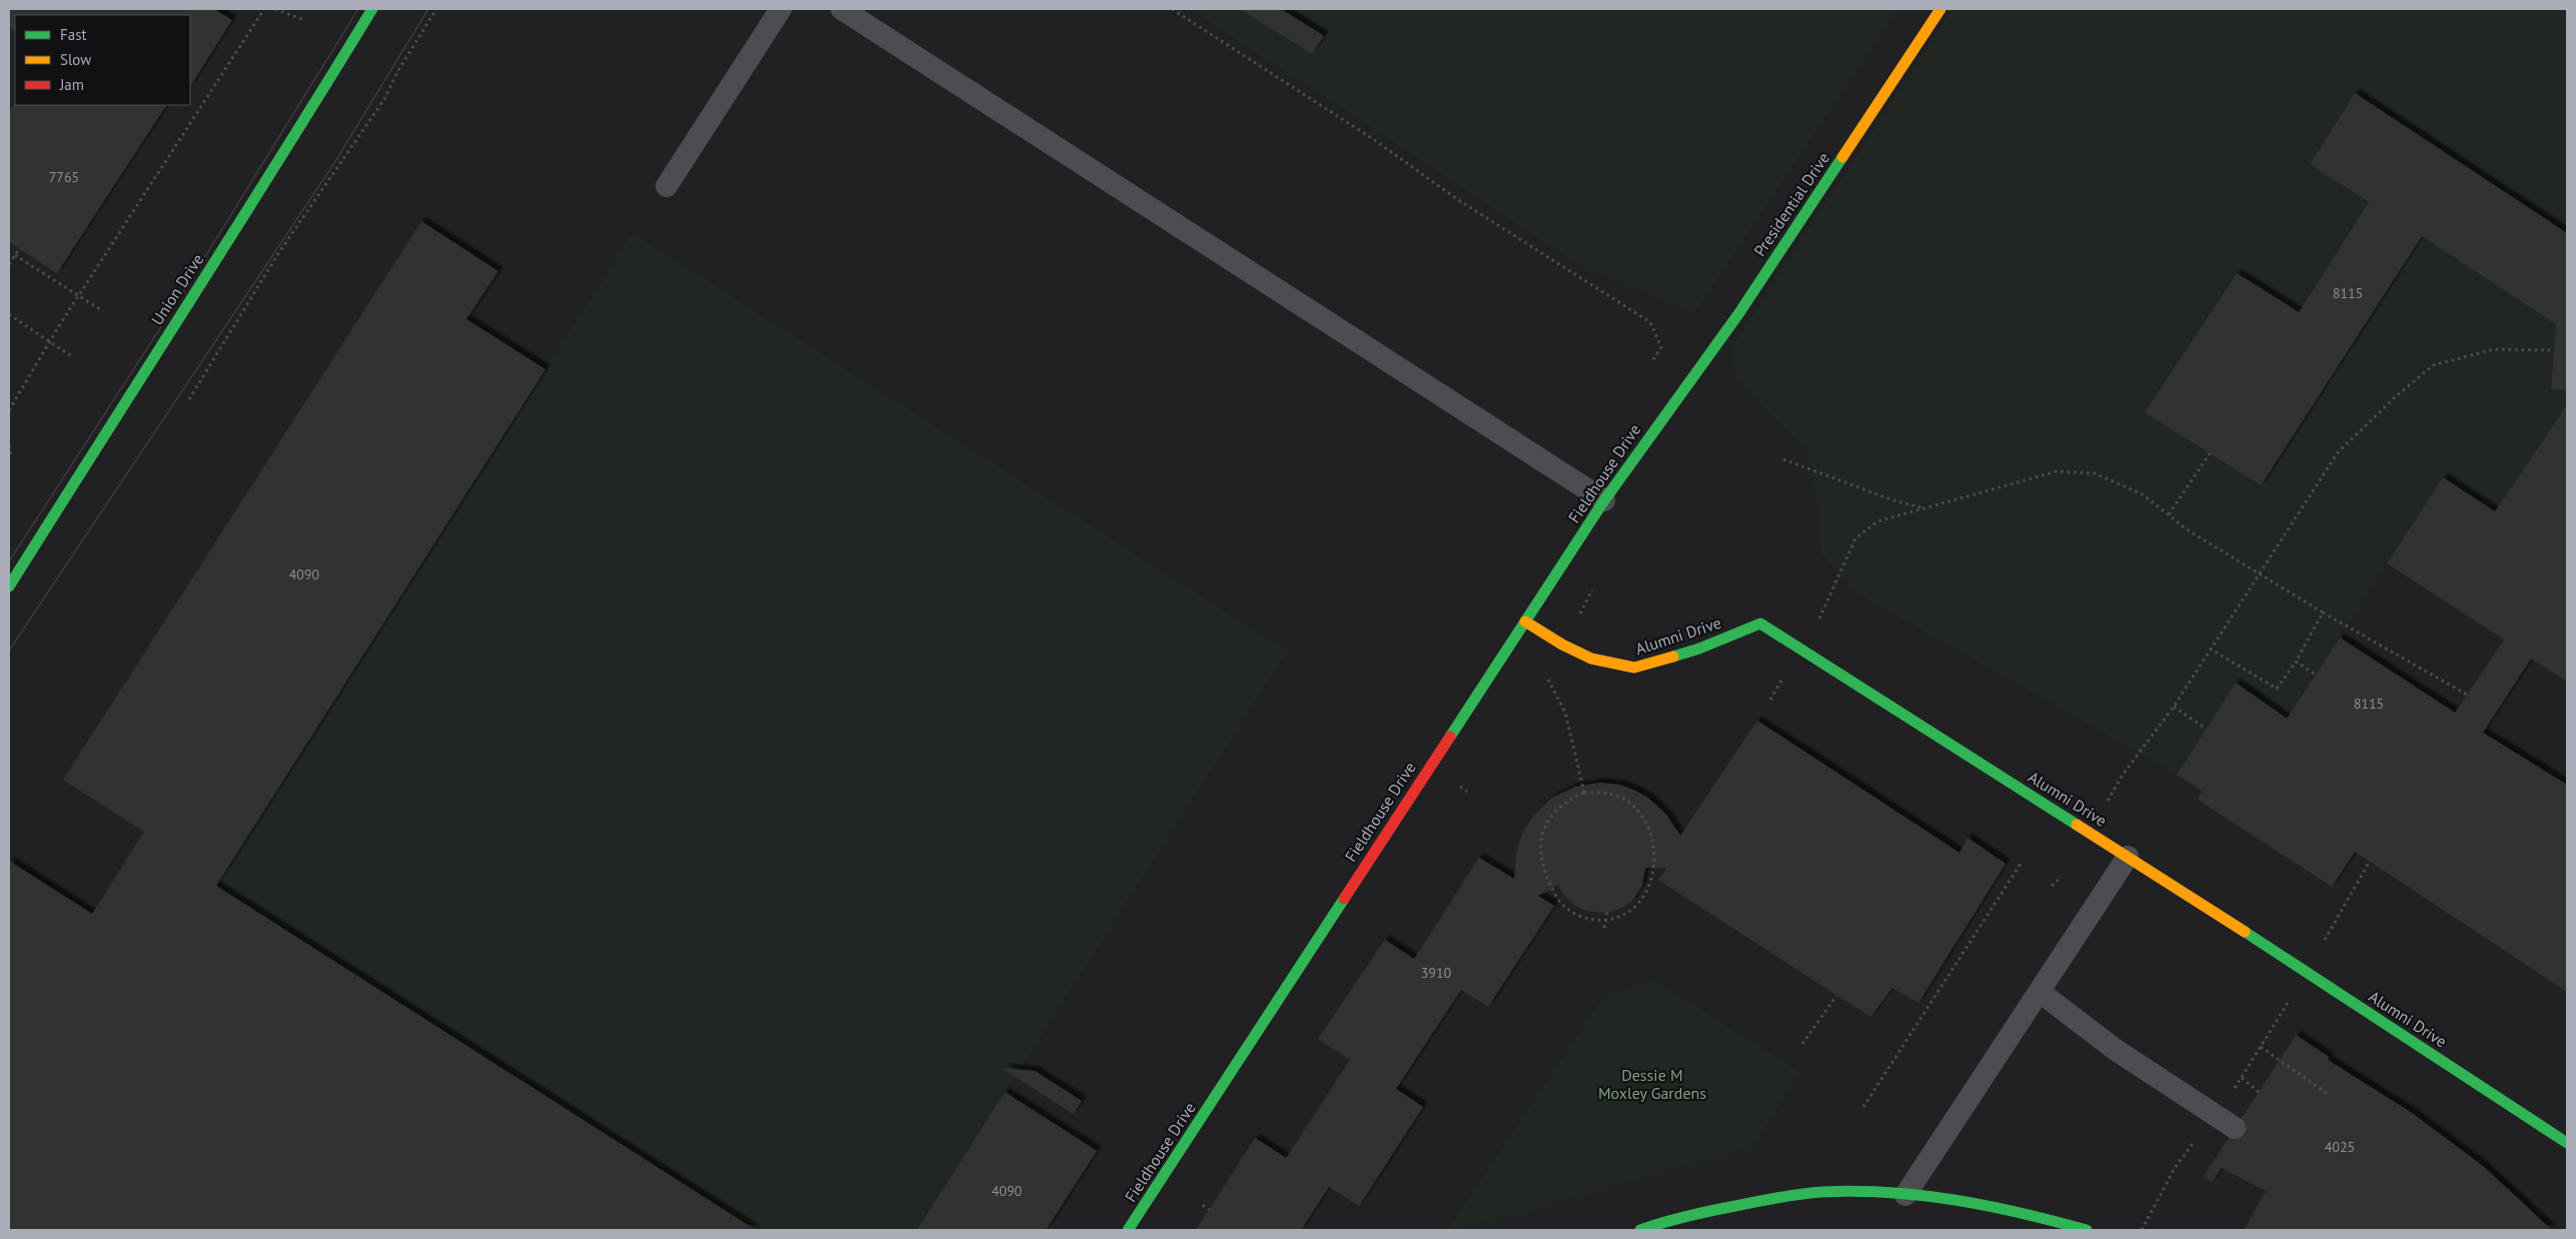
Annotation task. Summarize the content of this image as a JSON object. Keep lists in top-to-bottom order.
{
  "streets": {
    "street": [
      "Presidential Drive",
      "Union Drive",
      "Fieldhouse Drive",
      "Alumni Drive"
    ]
  },
  "crossings": [
    ["Presidential Drive", "Fieldhouse Drive"],
    ["Fieldhouse Drive", "Alumni Drive"]
  ],
  "parks": ["Dessie M Moxley Gardens"],
  "house_numbers": [
    "7765",
    "8115",
    "4090",
    "8115",
    "3910",
    "4025",
    "4090"
  ],
  "legend": ["Fast", "Slow", "Jam"]
}
